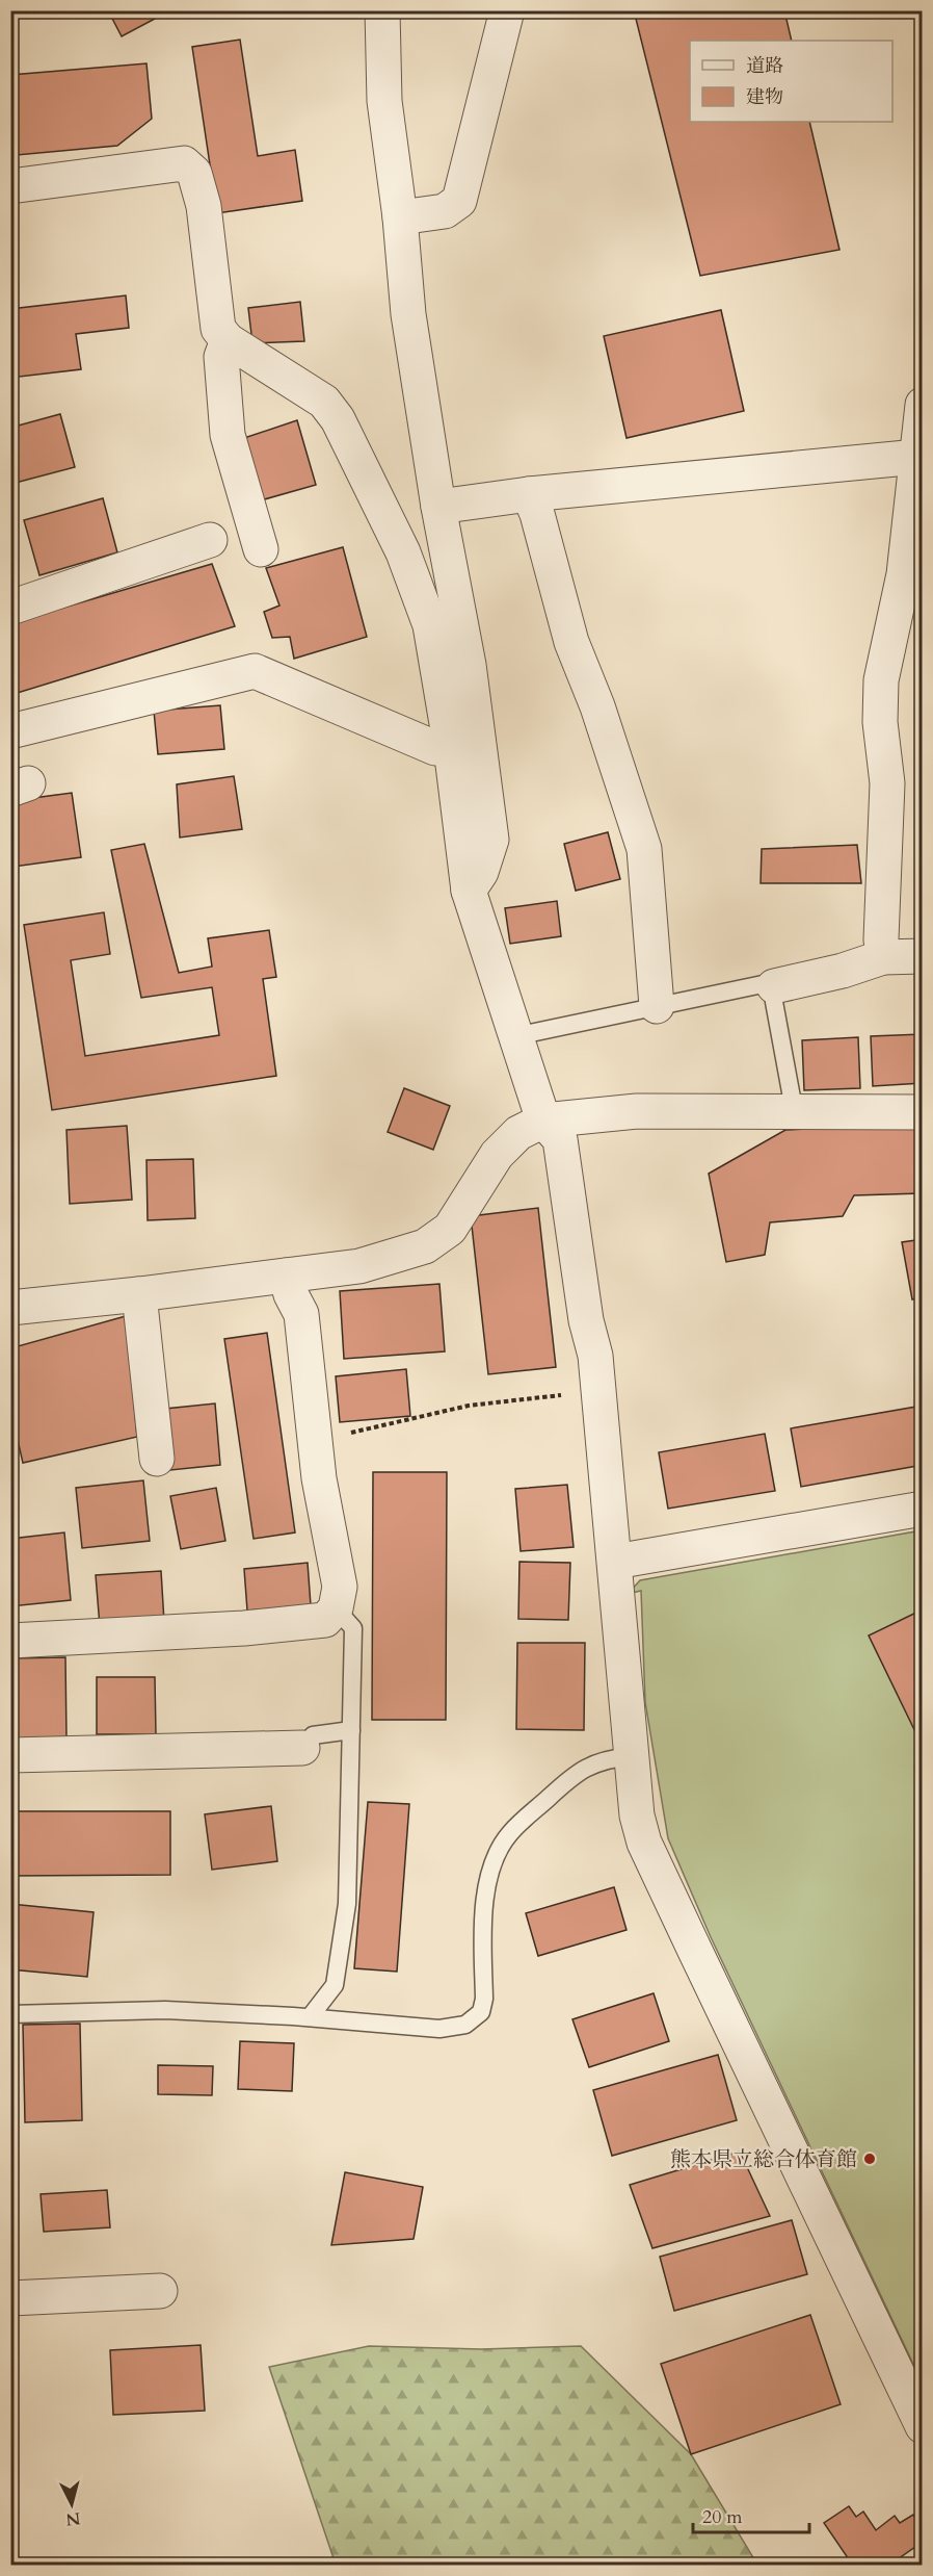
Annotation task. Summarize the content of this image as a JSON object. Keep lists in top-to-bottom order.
{
  "places": ["熊本県立総合体育館"],
  "legend": ["道路", "建物"],
  "scale_bar": "20 m",
  "north": "bottom"
}
